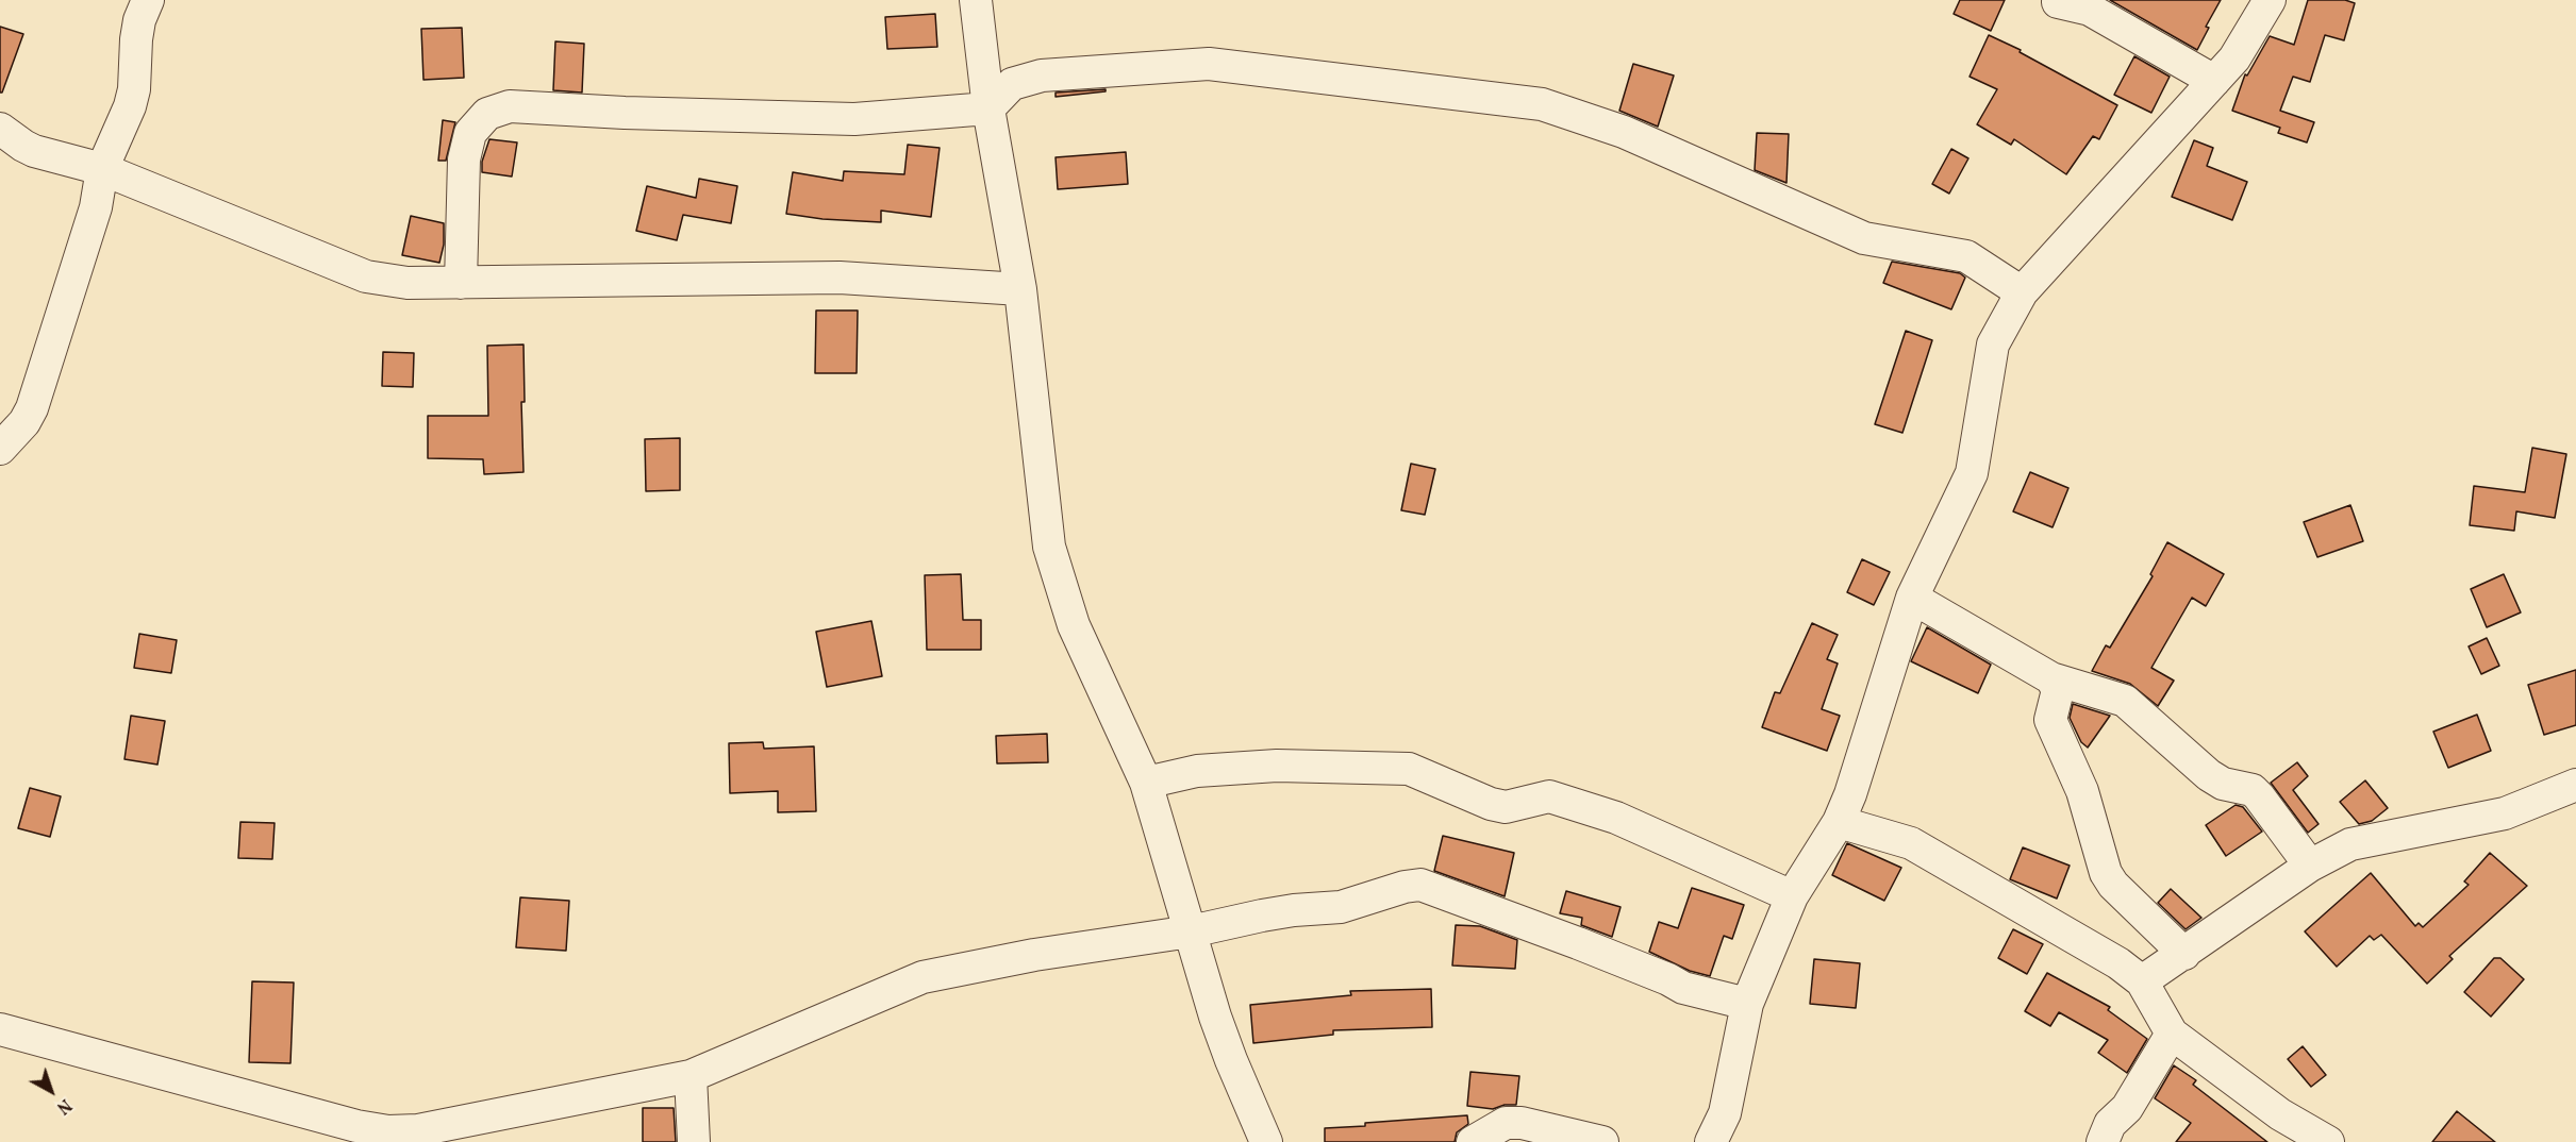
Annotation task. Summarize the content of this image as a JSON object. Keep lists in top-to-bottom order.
{
  "north": "bottom right"
}
